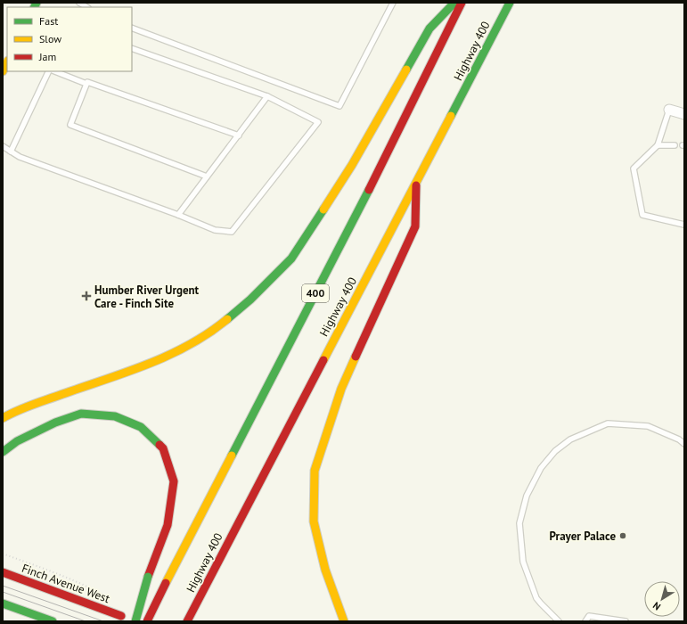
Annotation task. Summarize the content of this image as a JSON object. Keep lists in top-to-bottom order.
{
  "streets": {
    "main road": ["Highway 400", "400", "Finch Avenue West"]
  },
  "places": {
    "health": ["Humber River Urgent Care - Finch Site"],
    "other": ["Prayer Palace"]
  },
  "legend": ["Fast", "Slow", "Jam"],
  "north": "bottom left"
}
